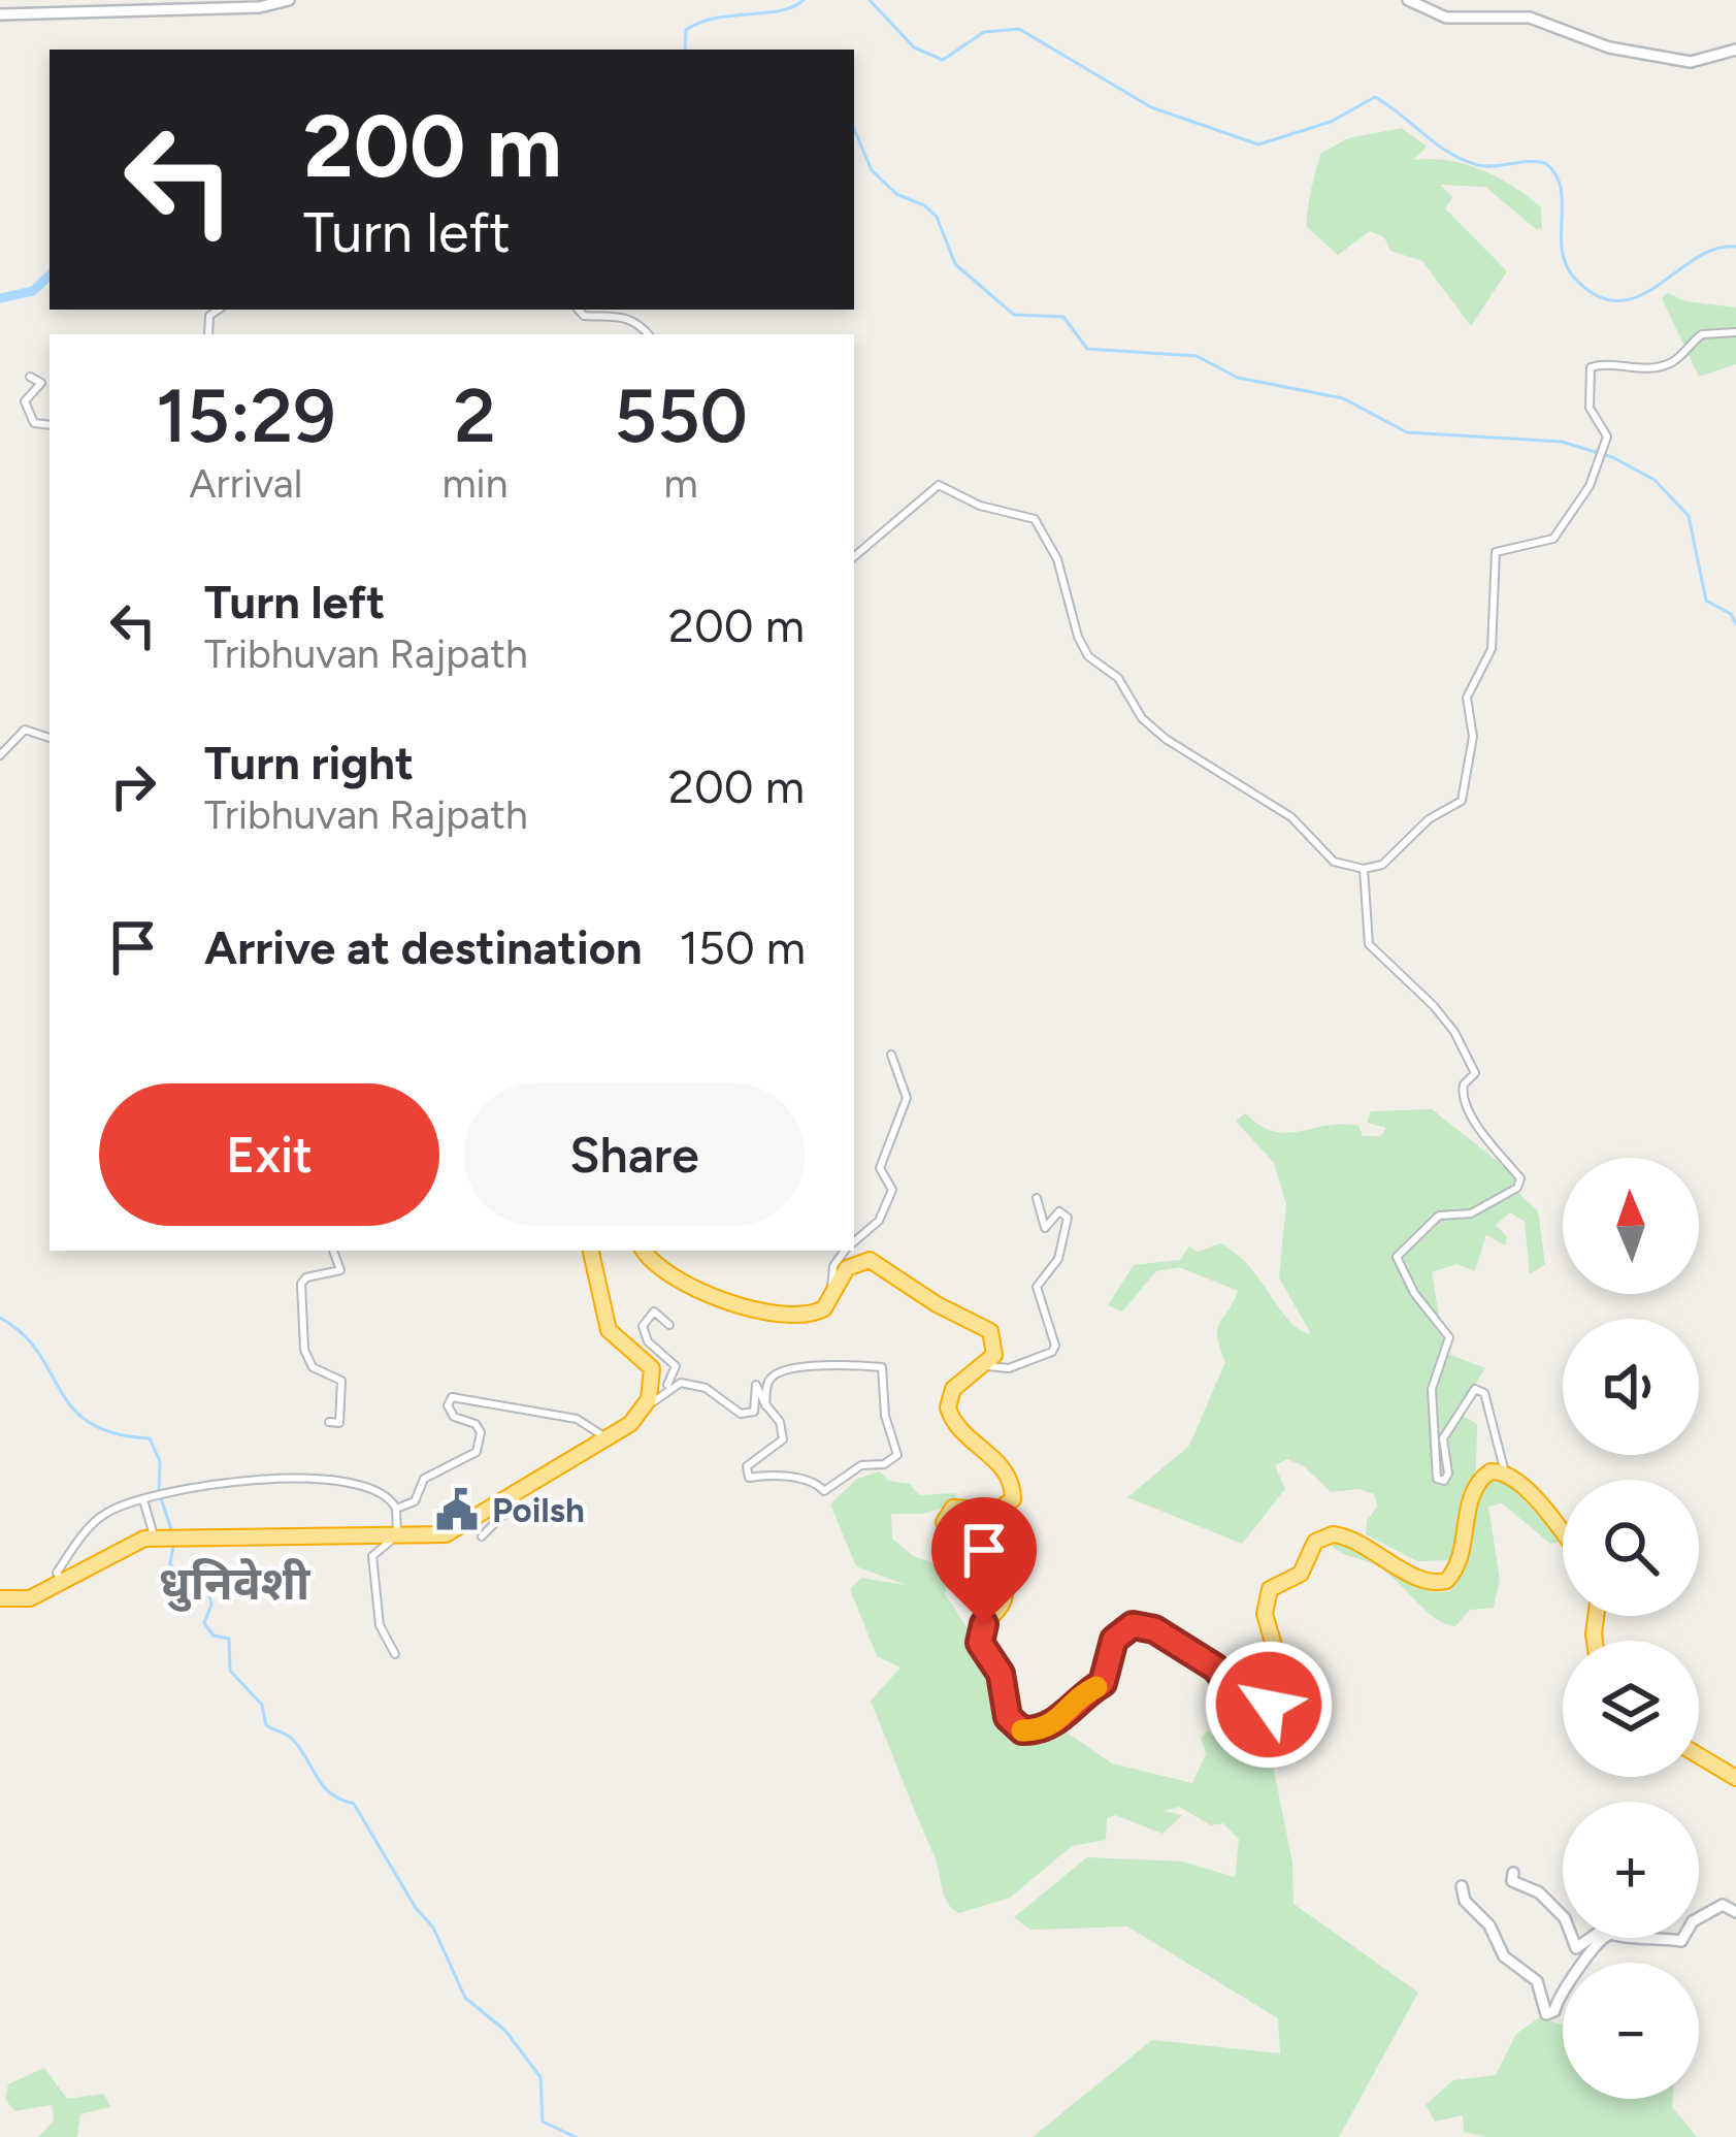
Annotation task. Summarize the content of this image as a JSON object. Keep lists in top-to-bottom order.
{
  "districts": ["धुनिवेशी"],
  "places": {
    "public building": ["Poilsh"]
  },
  "north": "top",
  "page": {
    "turn": ["200 m", "Turn left"],
    "eta": [
      "15:29",
      "Arrival",
      "2",
      "min",
      "550",
      "m"
    ],
    "list": [
      {
        "name": "Turn left",
        "note": "Tribhuvan Rajpath",
        "value": "200 m"
      },
      {
        "name": "Turn right",
        "note": "Tribhuvan Rajpath",
        "value": "200 m"
      },
      {
        "name": "Arrive at destination",
        "value": "150 m"
      }
    ],
    "buttons": ["Exit", "Share"],
    "map_buttons": ["+", "−"]
  }
}
